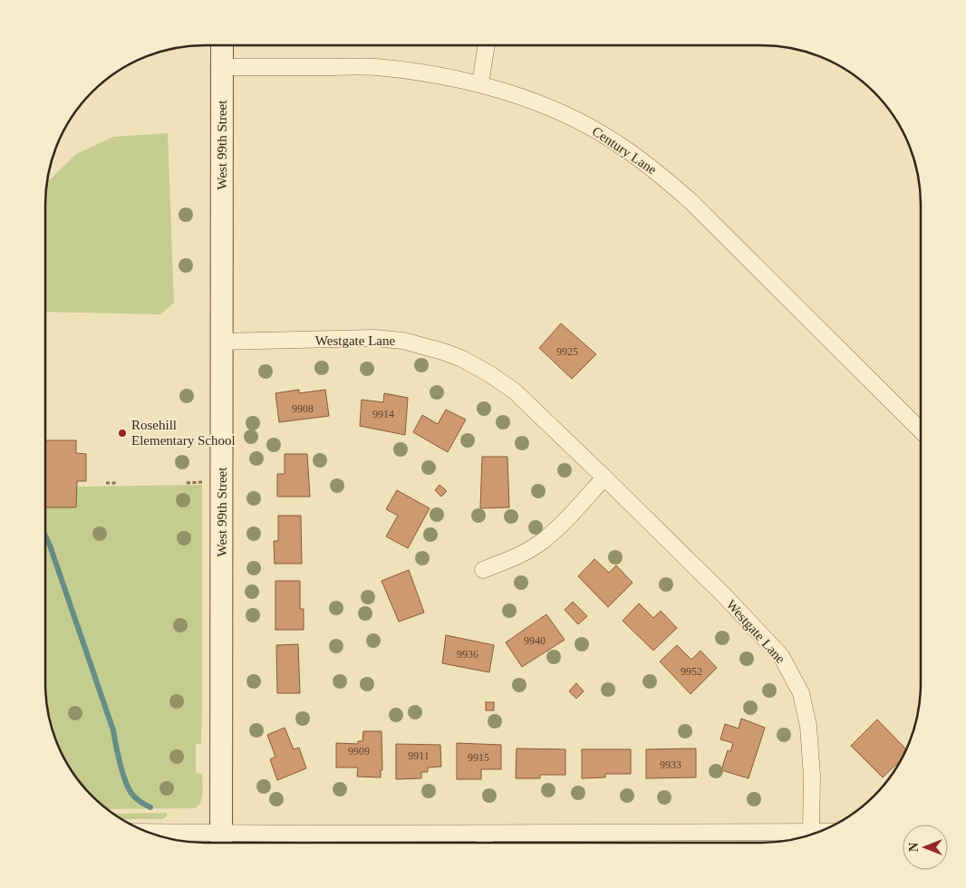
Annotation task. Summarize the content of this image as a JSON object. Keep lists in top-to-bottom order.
{
  "streets": {
    "street": ["West 99th Street", "Century Lane", "Westgate Lane"]
  },
  "crossings": [
    ["West 99th Street", "Century Lane"],
    ["West 99th Street", "Westgate Lane"]
  ],
  "places": ["Rosehill Elementary School"],
  "house_numbers": [
    "9925",
    "9908",
    "9914",
    "9940",
    "9936",
    "9952",
    "9909",
    "9911",
    "9915",
    "9933"
  ],
  "north": "left"
}
